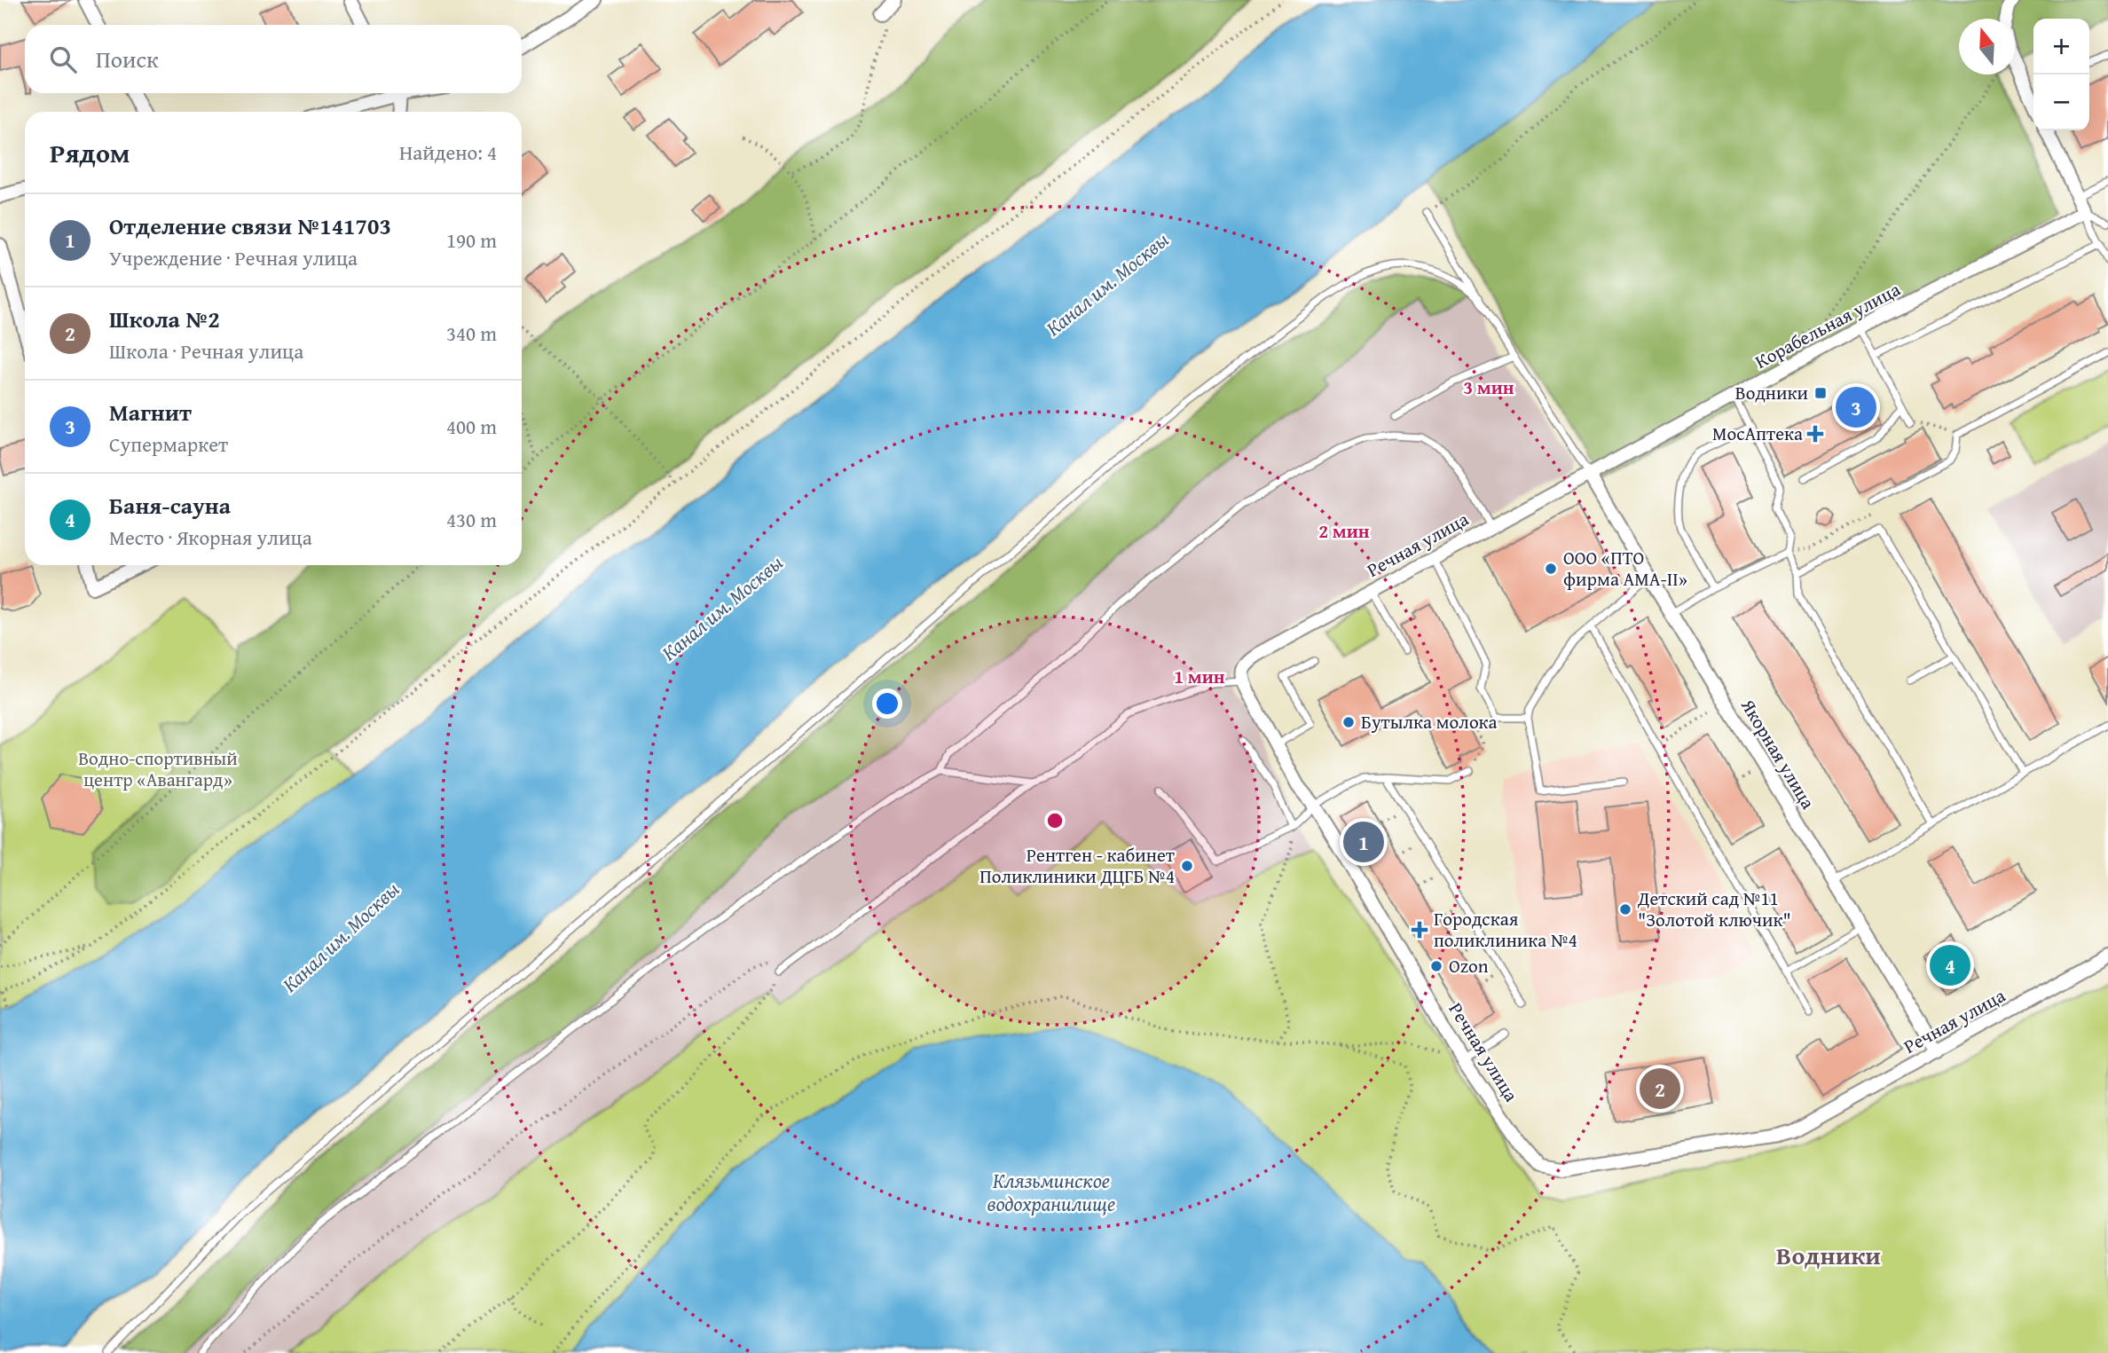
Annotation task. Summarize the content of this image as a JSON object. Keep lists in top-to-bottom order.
{
  "streets": {
    "street": ["Корабельная улица", "Речная улица", "Якорная улица"]
  },
  "crossings": [
    ["Корабельная улица", "Речная улица"],
    ["Корабельная улица", "Якорная улица"],
    ["Речная улица", "Якорная улица"]
  ],
  "districts": ["Водники"],
  "water": ["Канал им. Москвы", "Клязьминское водохранилище"],
  "parks": ["Водно-спортивный центр «Авангард»"],
  "places": {
    "transit": ["Водники"],
    "health": ["МосАптека", "Городская поликлиника №4"],
    "other": [
      "ООО «ПТО фирма АМА-II»",
      "Бутылка молока",
      "Рентген - кабинет Поликлиники ДЦГБ №4",
      "Детский сад №11 \"Золотой ключик\"",
      "Ozon"
    ]
  },
  "north": "top",
  "page": {
    "map_buttons": ["+", "−"],
    "search": "Поиск",
    "heading": ["Рядом", "Найдено: 4"],
    "list": [
      {
        "mark": "1",
        "name": "Отделение связи №141703",
        "note": "Учреждение · Речная улица",
        "value": "190 m"
      },
      {
        "mark": "2",
        "name": "Школа №2",
        "note": "Школа · Речная улица",
        "value": "340 m"
      },
      {
        "mark": "3",
        "name": "Магнит",
        "note": "Супермаркет",
        "value": "400 m"
      },
      {
        "mark": "4",
        "name": "Баня-сауна",
        "note": "Место · Якорная улица",
        "value": "430 m"
      }
    ],
    "pins": [
      "3",
      "1",
      "4",
      "2"
    ]
  },
  "rings": ["3 мин", "2 мин", "1 мин"]
}
